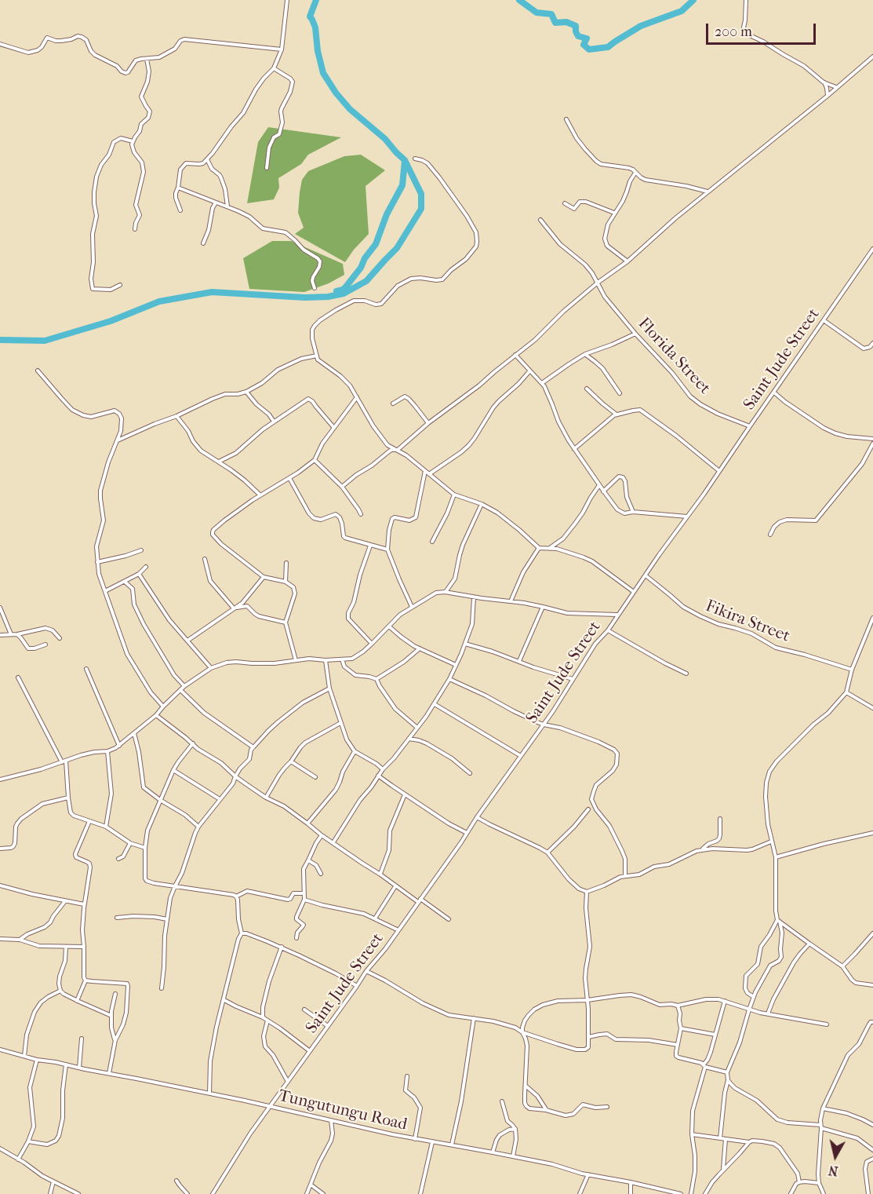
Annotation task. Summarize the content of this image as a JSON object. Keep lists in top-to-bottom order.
{
  "streets": {
    "street": [
      "Florida Street",
      "Saint Jude Street",
      "Fikira Street",
      "Tungutungu Road"
    ]
  },
  "crossings": [
    ["Florida Street", "Saint Jude Street"],
    ["Saint Jude Street", "Fikira Street"],
    ["Saint Jude Street", "Tungutungu Road"]
  ],
  "scale_bar": "200 m",
  "north": "bottom"
}
